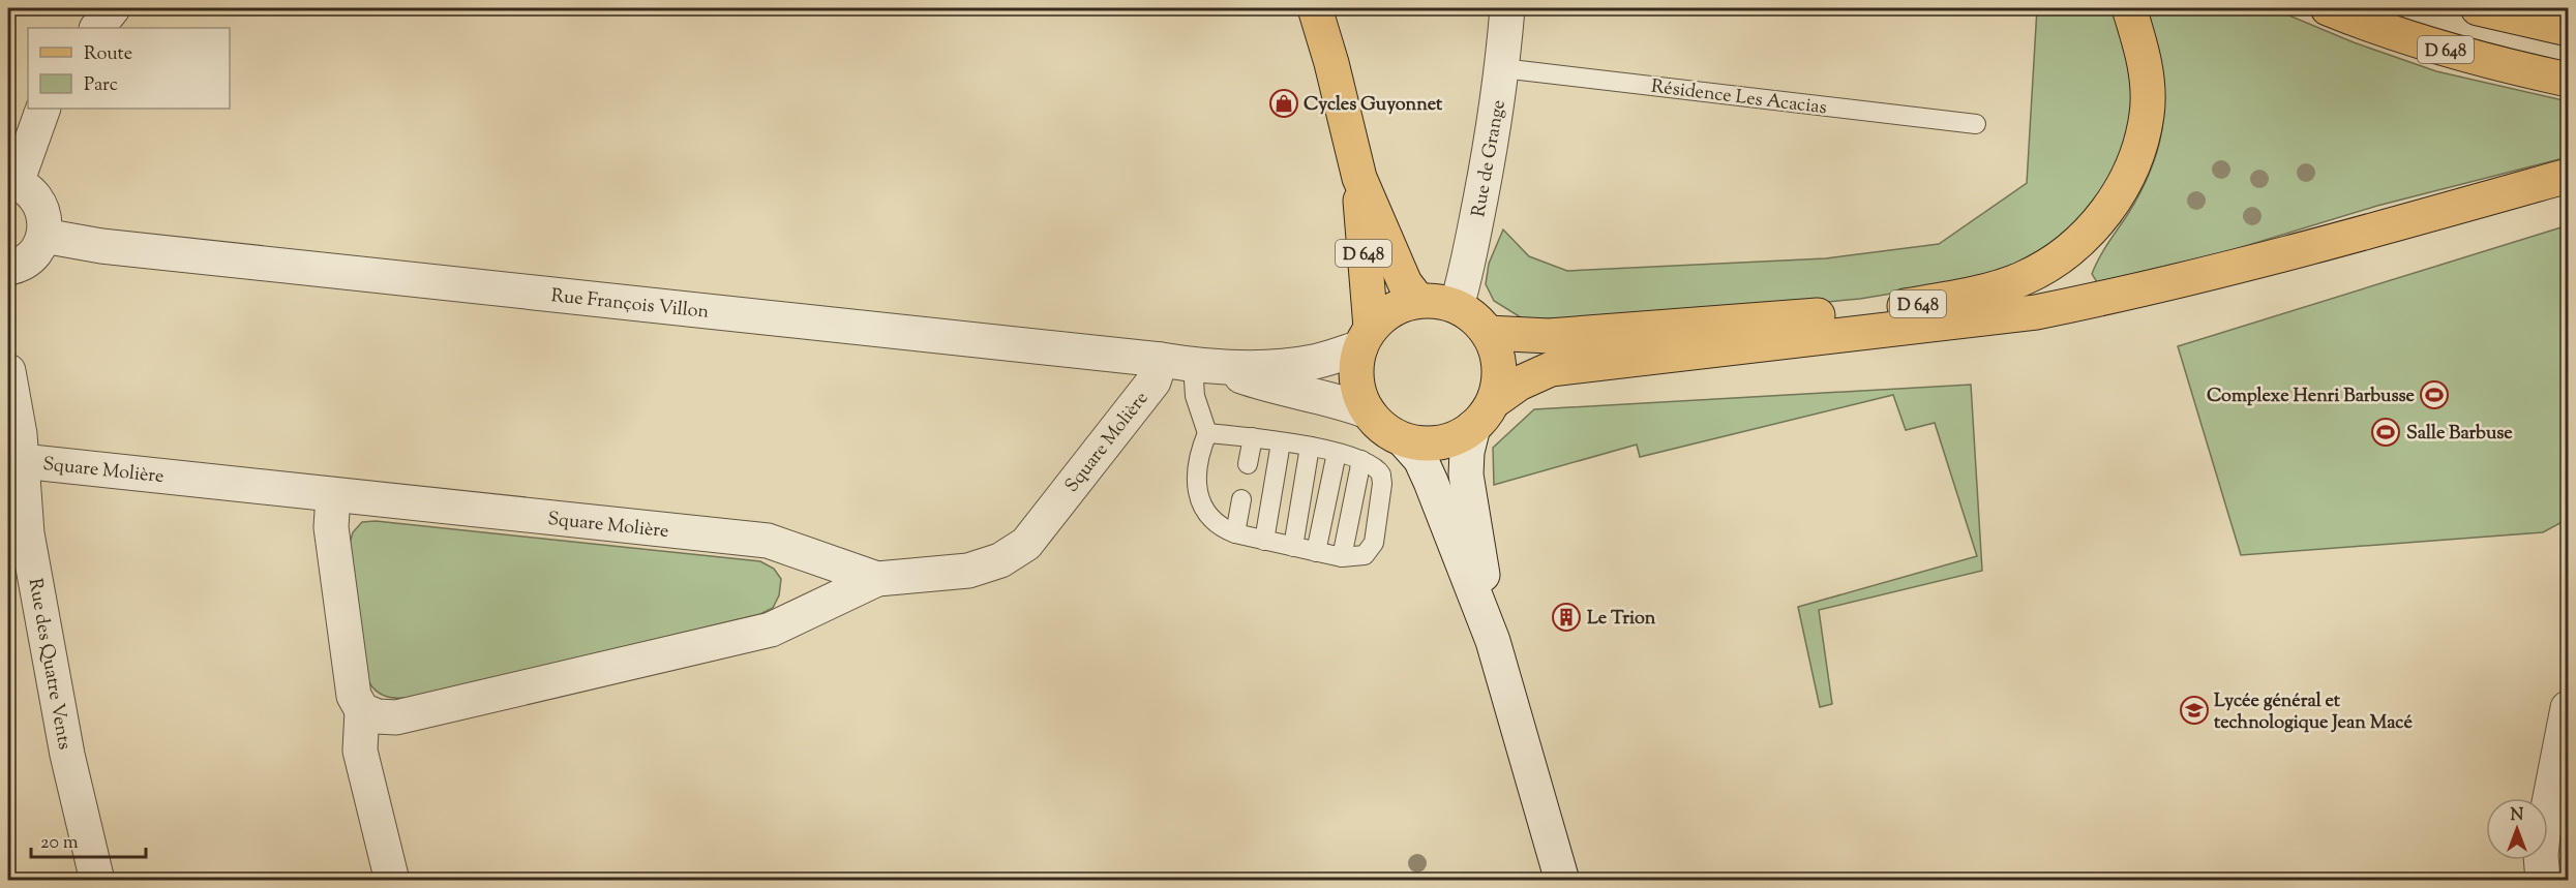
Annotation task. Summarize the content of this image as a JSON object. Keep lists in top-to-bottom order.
{
  "streets": {
    "main road": ["D 648"],
    "street": [
      "Rue de Grange",
      "Rue François Villon",
      "Square Molière",
      "Rue des Quatre Vents"
    ],
    "lane": ["Résidence Les Acacias"]
  },
  "crossings": [
    ["D 648", "Rue de Grange"],
    ["D 648", "Rue François Villon"],
    ["Résidence Les Acacias", "Rue de Grange"],
    ["Rue de Grange", "Rue François Villon"],
    ["Rue François Villon", "Square Molière"],
    ["Square Molière", "Rue des Quatre Vents"]
  ],
  "places": {
    "shop": ["Cycles Guyonnet"],
    "sports": ["Complexe Henri Barbusse", "Salle Barbuse"],
    "building": ["Le Trion"],
    "school or university": ["Lycée général et technologique Jean Macé"]
  },
  "legend": ["Route", "Parc"],
  "scale_bar": "20 m",
  "north": "top"
}
